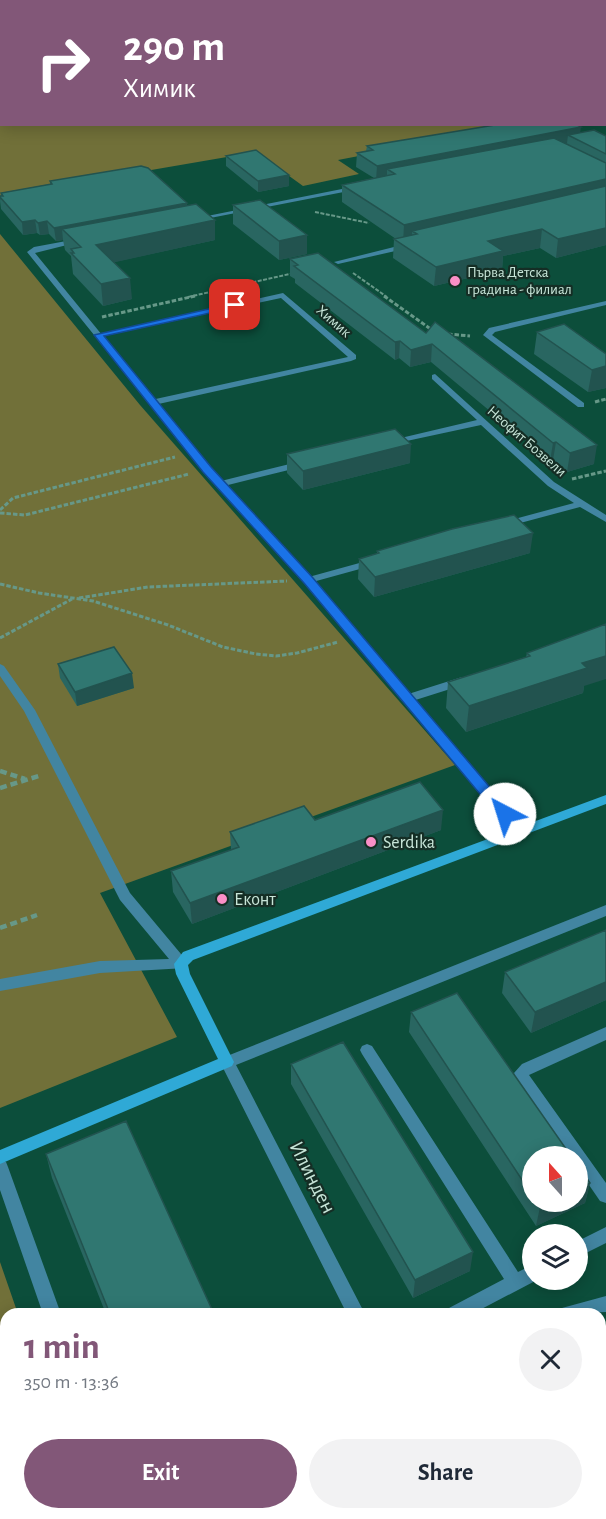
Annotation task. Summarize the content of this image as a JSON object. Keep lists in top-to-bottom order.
{
  "streets": {
    "street": ["Химик", "Неофит Бозвели", "Илинден"]
  },
  "places": ["Първа Детска градина - филиал", "Serdika", "Еконт"],
  "north": "top",
  "page": {
    "turn": ["290 m", "Химик"],
    "heading": ["1 min", "350 m · 13:36"],
    "buttons": ["Exit", "Share"]
  }
}
